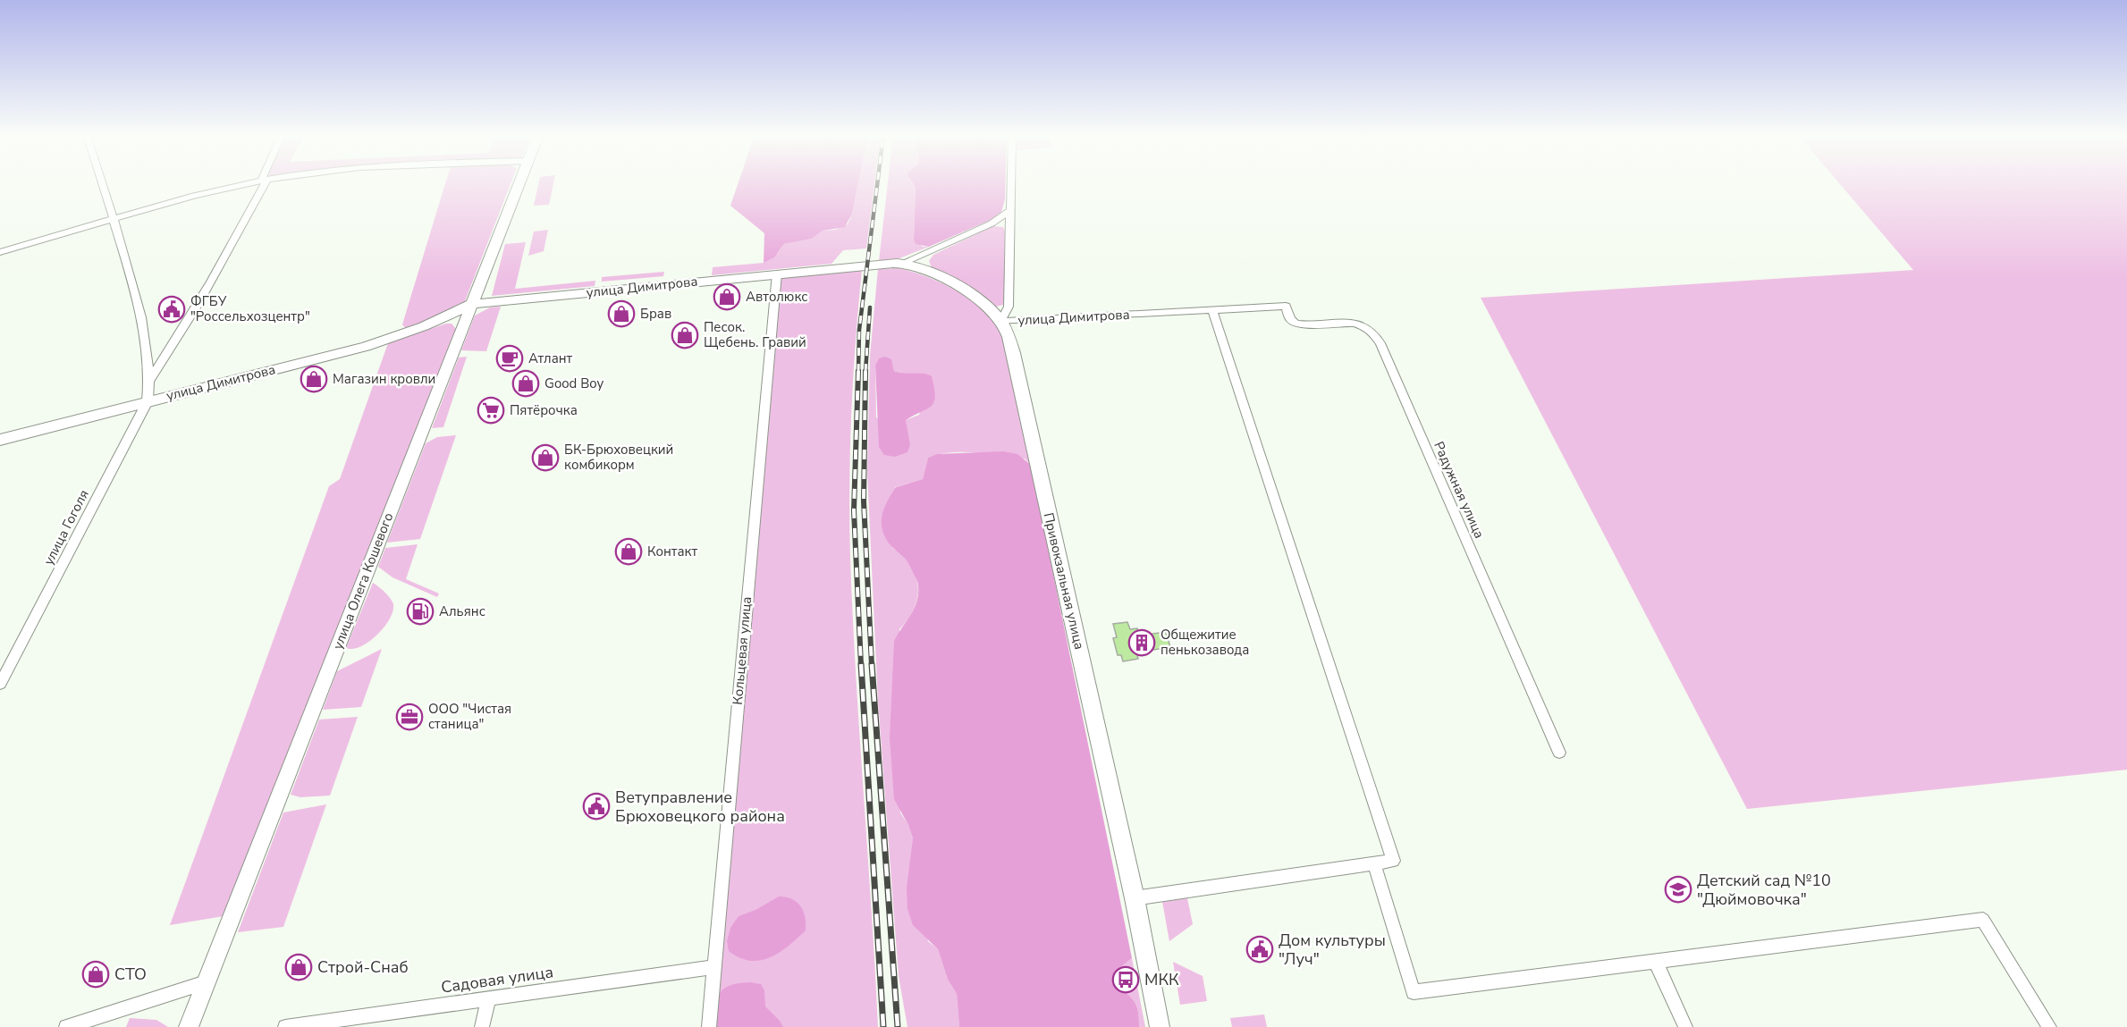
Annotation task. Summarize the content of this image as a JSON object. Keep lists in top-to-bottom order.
{
  "streets": {
    "main road": ["улица Димитрова", "улица Олега Кошевого", "Привокзальная улица"],
    "street": [
      "Радужная улица",
      "улица Гоголя",
      "Кольцевая улица",
      "Садовая улица"
    ]
  },
  "crossings": [
    ["улица Димитрова", "Радужная улица"],
    ["улица Димитрова", "улица Гоголя"],
    ["улица Димитрова", "улица Олега Кошевого"],
    ["улица Димитрова", "Привокзальная улица"],
    ["улица Димитрова", "Кольцевая улица"],
    ["Кольцевая улица", "Садовая улица"]
  ],
  "places": {
    "shop": [
      "Автолюкс",
      "Брав",
      "Песок. Щебень. Гравий",
      "Магазин кровли",
      "Good Boy",
      "БК-Брюховецкий комбикорм",
      "Контакт",
      "Строй-Снаб",
      "СТО"
    ],
    "public building": ["ФГБУ \"Россельхозцентр\"", "Ветуправление Брюховецкого района", "Дом культуры \"Луч\""],
    "cafe": ["Атлант"],
    "supermarket": ["Пятёрочка"],
    "fuel station": ["Альянс"],
    "building": ["Общежитие пенькозавода"],
    "office": ["ООО \"Чистая станица\""],
    "school or university": ["Детский сад №10 \"Дюймовочка\""],
    "bus stop": ["МКК"]
  }
}
